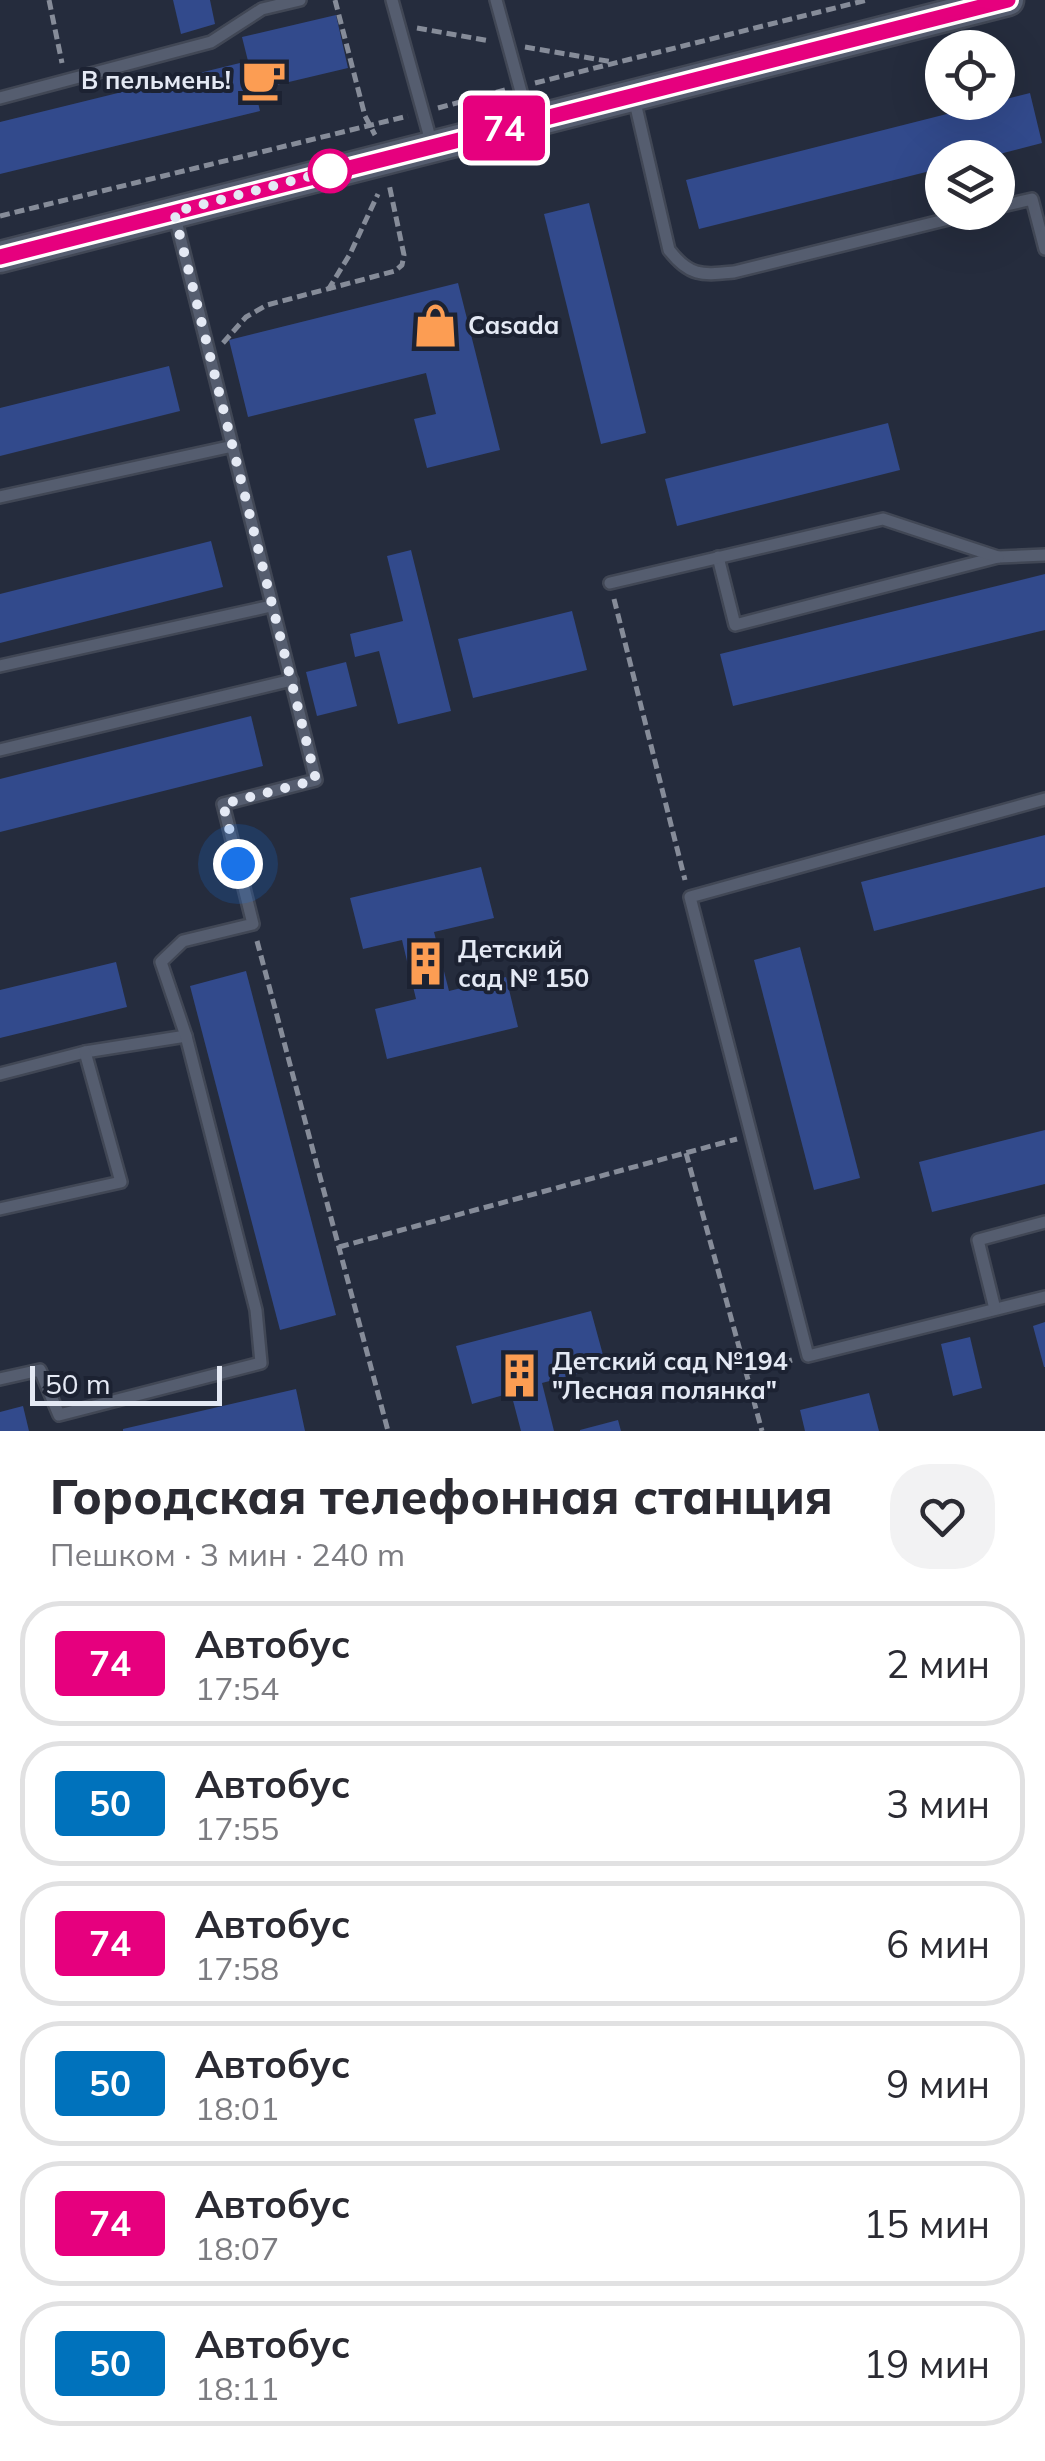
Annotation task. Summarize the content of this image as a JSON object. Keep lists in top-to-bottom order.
{
  "places": {
    "cafe": ["В пельмень!"],
    "shop": ["Casada"],
    "building": ["Детский сад № 150", "Детский сад №194 \"Лесная полянка\""]
  },
  "lines": ["bus line 74"],
  "scale_bar": "50 m",
  "page": {
    "on_map": "74",
    "scale": "50 m",
    "heading": ["Городская телефонная станция", "Пешком · 3 мин · 240 m"],
    "list": [
      {
        "mark": "74",
        "name": "Автобус",
        "note": "17:54",
        "value": "2 мин"
      },
      {
        "mark": "50",
        "name": "Автобус",
        "note": "17:55",
        "value": "3 мин"
      },
      {
        "mark": "74",
        "name": "Автобус",
        "note": "17:58",
        "value": "6 мин"
      },
      {
        "mark": "50",
        "name": "Автобус",
        "note": "18:01",
        "value": "9 мин"
      },
      {
        "mark": "74",
        "name": "Автобус",
        "note": "18:07",
        "value": "15 мин"
      },
      {
        "mark": "50",
        "name": "Автобус",
        "note": "18:11",
        "value": "19 мин"
      }
    ]
  }
}
